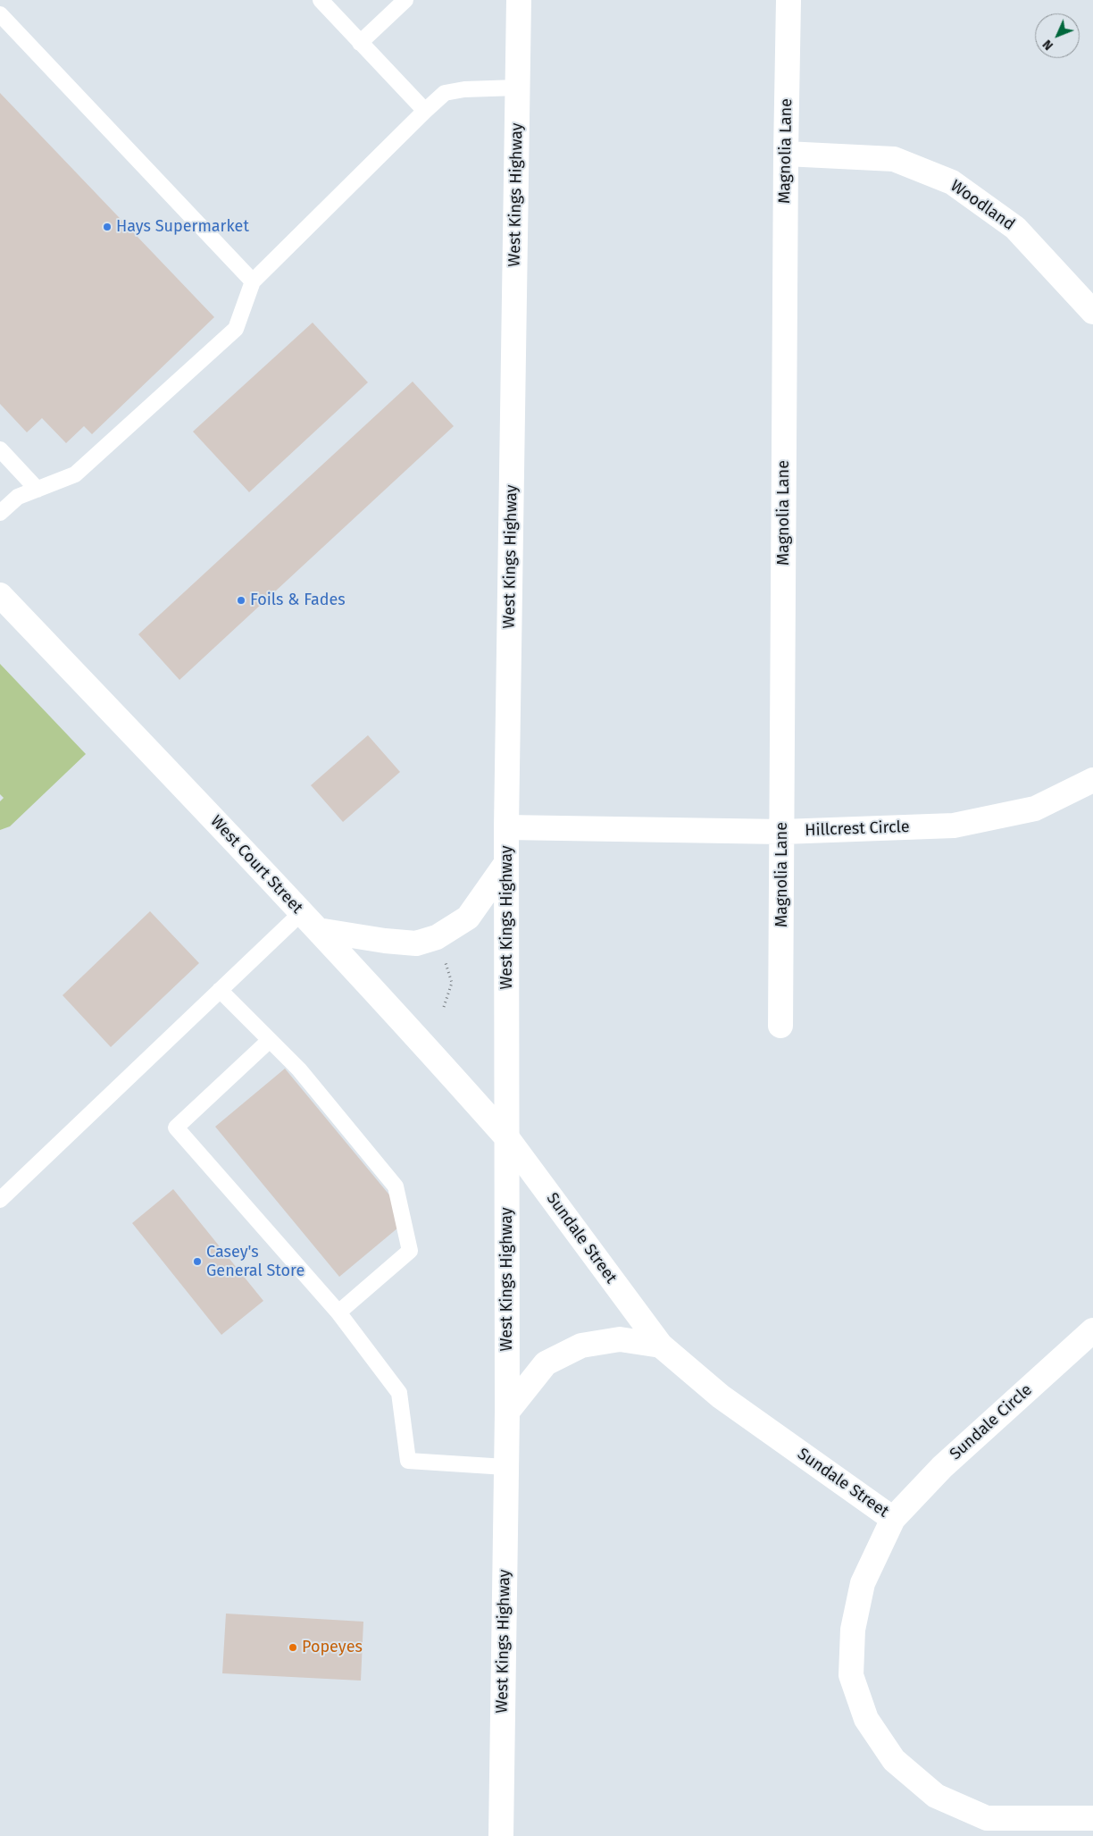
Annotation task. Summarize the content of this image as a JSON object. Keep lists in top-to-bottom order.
{
  "streets": {
    "street": [
      "Magnolia Lane",
      "West Kings Highway",
      "Woodland",
      "Hillcrest Circle",
      "West Court Street",
      "Sundale Street",
      "Sundale Circle"
    ]
  },
  "crossings": [
    ["Magnolia Lane", "Woodland"],
    ["Magnolia Lane", "Hillcrest Circle"],
    ["West Kings Highway", "Hillcrest Circle"],
    ["West Kings Highway", "West Court Street"],
    ["West Kings Highway", "Sundale Street"],
    ["West Court Street", "Sundale Street"],
    ["Sundale Street", "Sundale Circle"]
  ],
  "places": [
    "Hays Supermarket",
    "Foils & Fades",
    "Casey's General Store",
    "Popeyes"
  ],
  "north": "bottom left"
}
